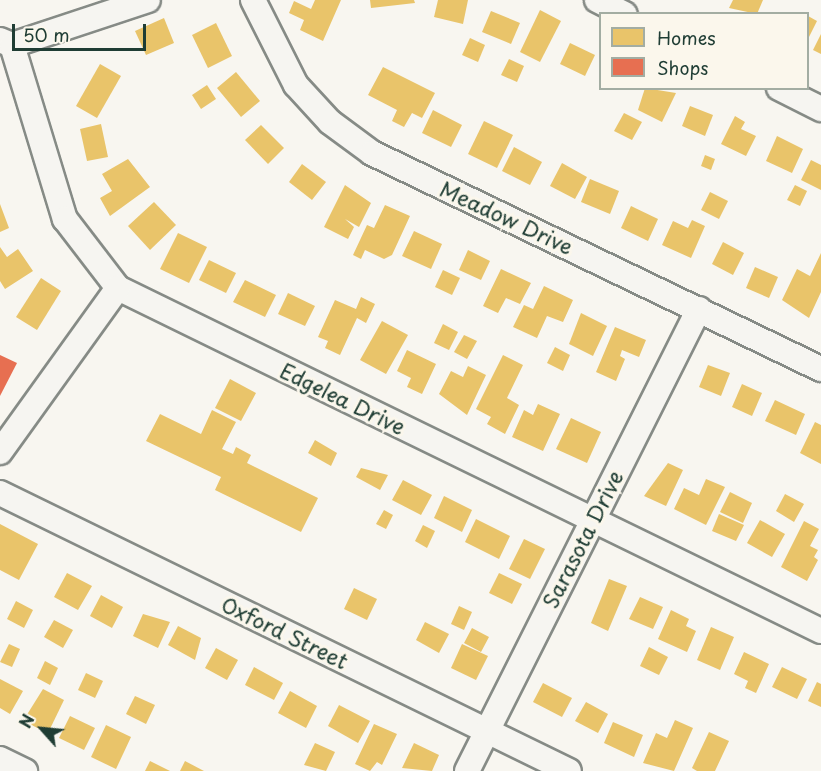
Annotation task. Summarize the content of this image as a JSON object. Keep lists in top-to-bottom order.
{
  "streets": {
    "street": [
      "Meadow Drive",
      "Edgelea Drive",
      "Sarasota Drive",
      "Oxford Street"
    ]
  },
  "crossings": [
    ["Meadow Drive", "Sarasota Drive"],
    ["Edgelea Drive", "Sarasota Drive"],
    ["Sarasota Drive", "Oxford Street"]
  ],
  "legend": ["Homes", "Shops"],
  "scale_bar": "50 m",
  "north": "top left"
}
